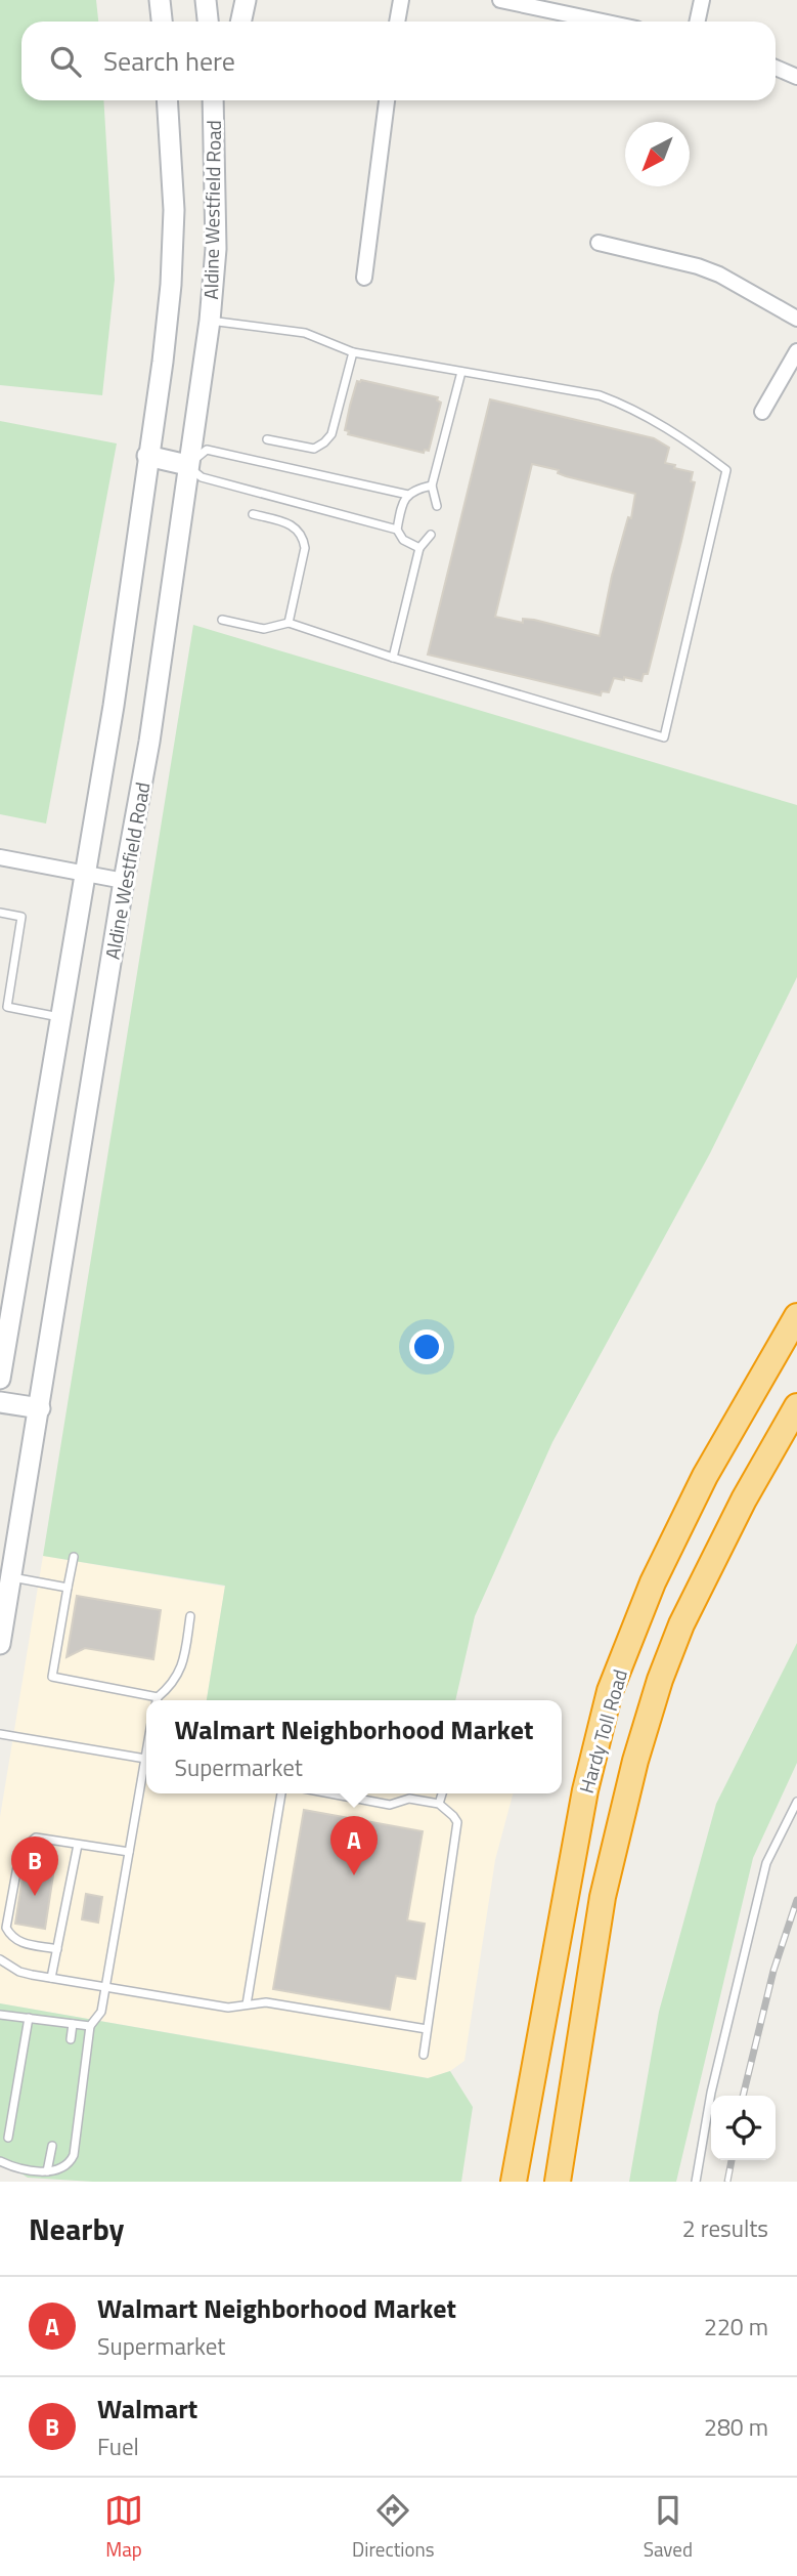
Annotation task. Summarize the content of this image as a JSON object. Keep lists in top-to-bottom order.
{
  "streets": {
    "highway": ["Hardy Toll Road"],
    "main road": ["Aldine Westfield Road"]
  },
  "north": "bottom left",
  "page": {
    "search": "Search here",
    "popup": ["Walmart Neighborhood Market", "Supermarket"],
    "pins": ["A", "B"],
    "heading": ["Nearby", "2 results"],
    "list": [
      {
        "mark": "A",
        "name": "Walmart Neighborhood Market",
        "note": "Supermarket",
        "value": "220 m"
      },
      {
        "mark": "B",
        "name": "Walmart",
        "note": "Fuel",
        "value": "280 m"
      }
    ],
    "nav": ["Map", "Directions", "Saved"]
  }
}
